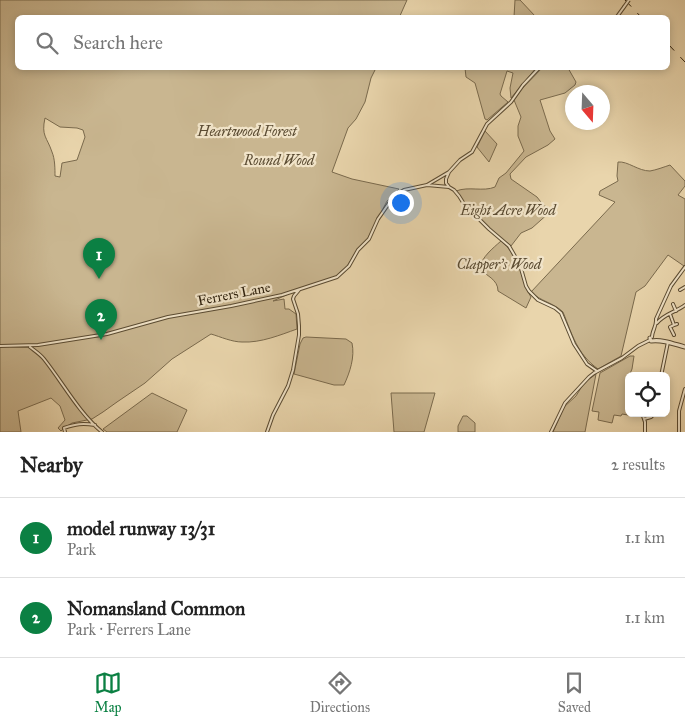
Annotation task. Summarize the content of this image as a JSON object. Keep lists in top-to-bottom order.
{
  "streets": {
    "street": ["Ferrers Lane"]
  },
  "parks": [
    "Heartwood Forest",
    "Round Wood",
    "Eight Acre Wood",
    "Clapper's Wood"
  ],
  "north": "bottom",
  "page": {
    "search": "Search here",
    "pins": ["1", "2"],
    "heading": ["Nearby", "2 results"],
    "list": [
      {
        "mark": "1",
        "name": "model runway 13/31",
        "note": "Park",
        "value": "1.1 km"
      },
      {
        "mark": "2",
        "name": "Nomansland Common",
        "note": "Park · Ferrers Lane",
        "value": "1.1 km"
      }
    ],
    "nav": ["Map", "Directions", "Saved"]
  }
}
